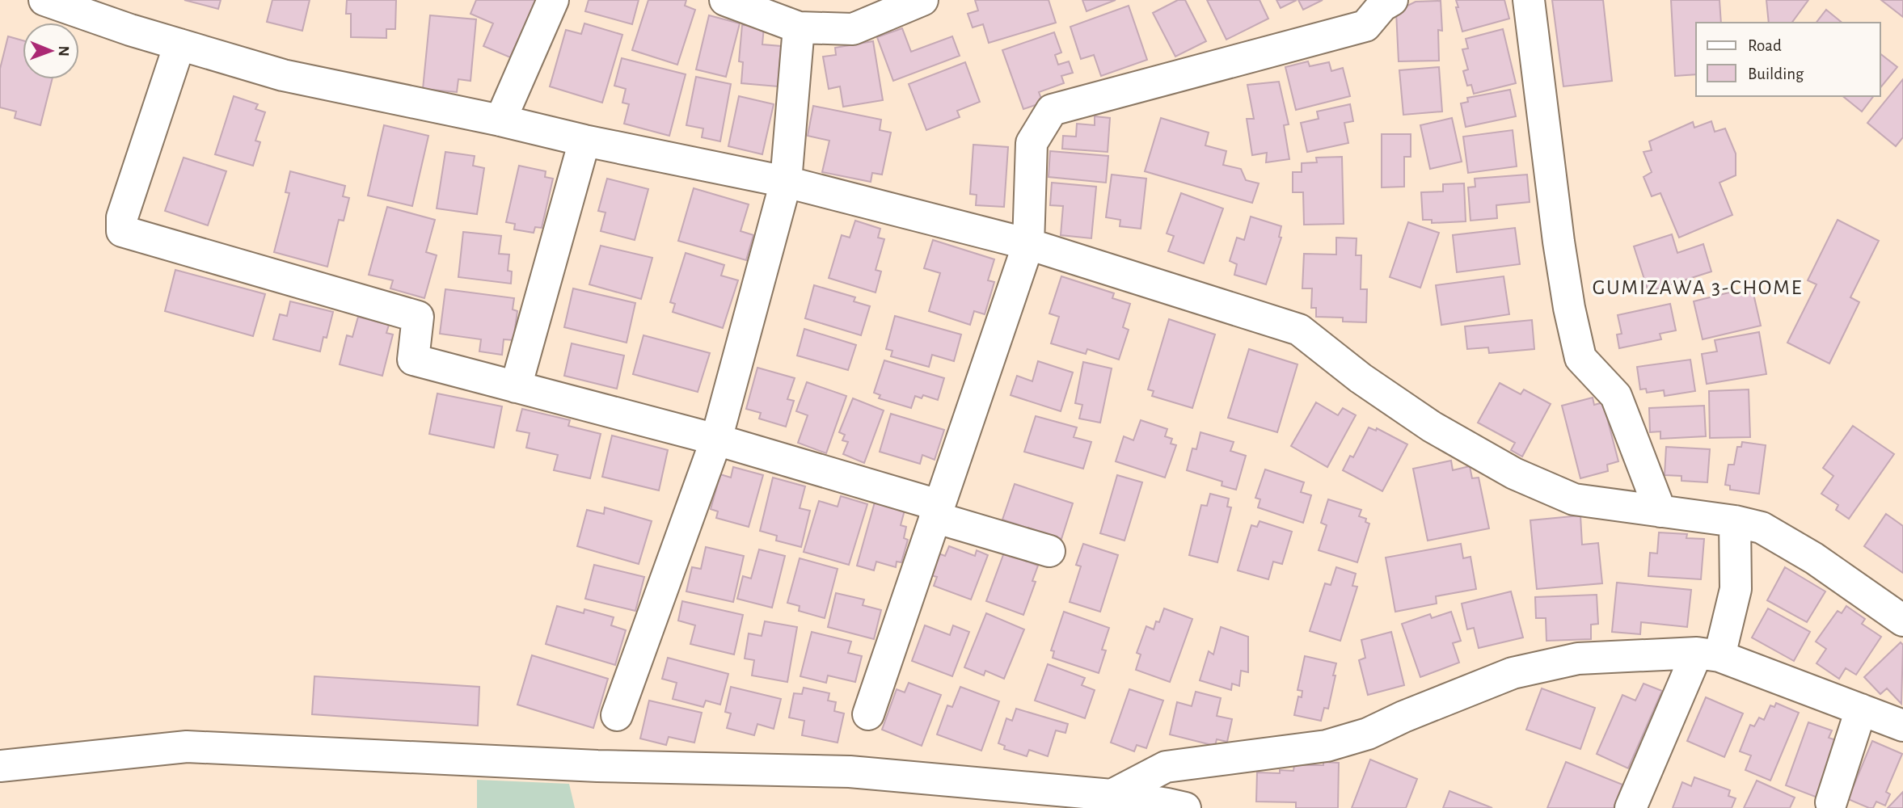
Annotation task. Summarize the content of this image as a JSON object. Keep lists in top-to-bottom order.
{
  "districts": ["GUMIZAWA 3-CHOME"],
  "legend": ["Road", "Building"],
  "north": "right"
}
